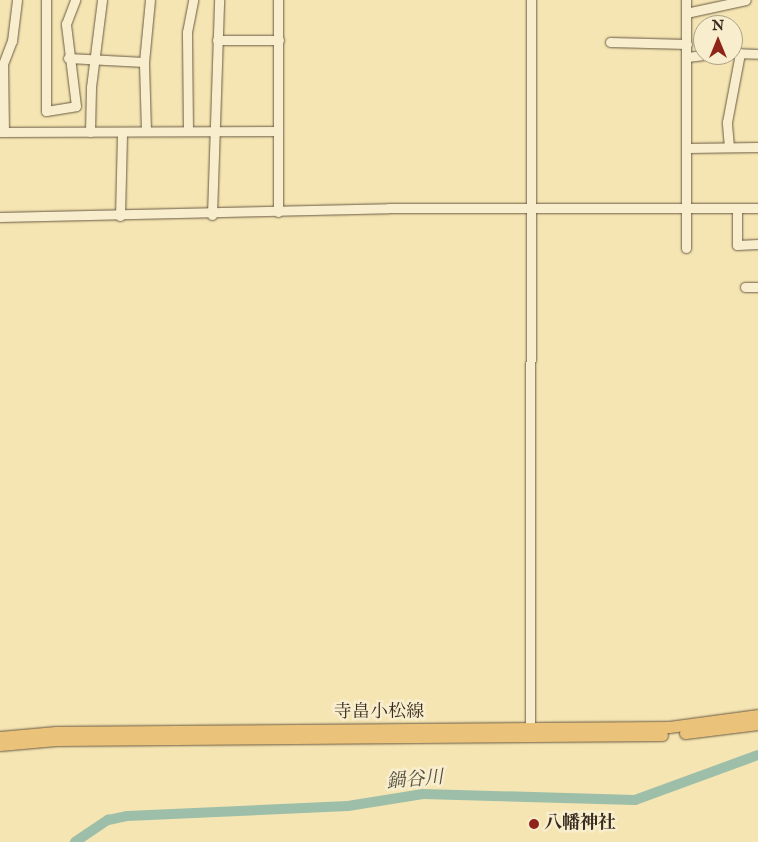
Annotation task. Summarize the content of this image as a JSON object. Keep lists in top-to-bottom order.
{
  "streets": {
    "main road": ["寺畠小松線"]
  },
  "water": ["鍋谷川"],
  "places": ["八幡神社"],
  "north": "top"
}
